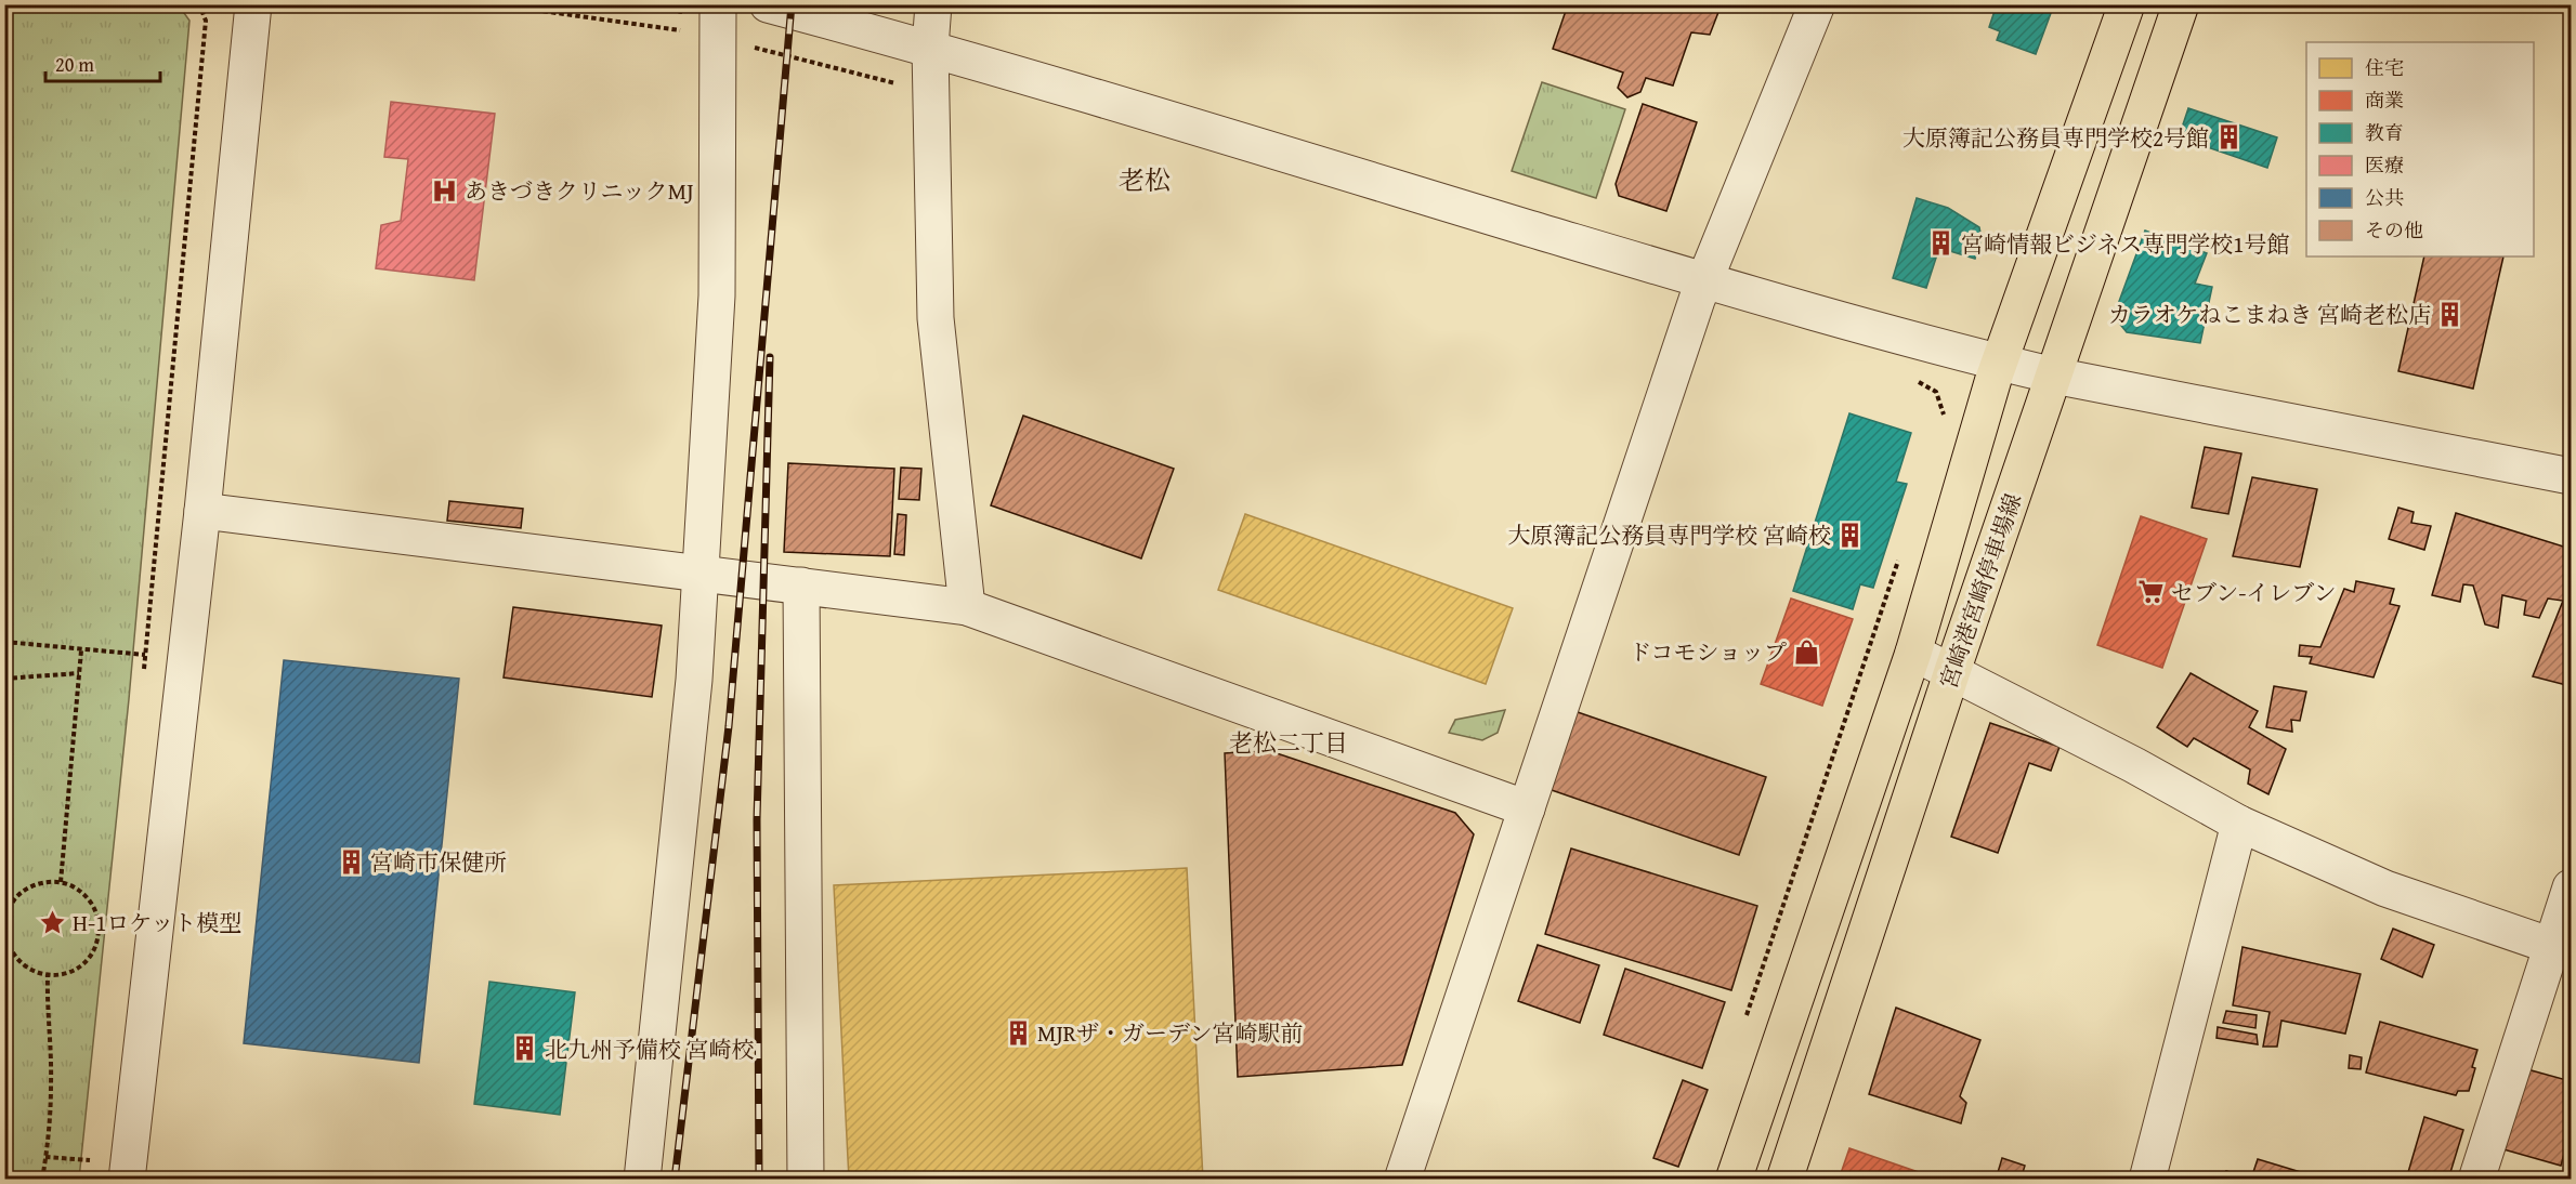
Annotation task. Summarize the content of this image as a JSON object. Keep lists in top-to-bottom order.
{
  "streets": {
    "main road": ["宮崎港宮崎停車場線"]
  },
  "districts": ["老松", "老松二丁目"],
  "places": {
    "building": [
      "大原簿記公務員専門学校2号館",
      "宮崎情報ビジネス専門学校1号館",
      "カラオケねこまねき 宮崎老松店",
      "大原簿記公務員専門学校 宮崎校",
      "宮崎市保健所",
      "MJRザ・ガーデン宮崎駅前",
      "北九州予備校 宮崎校"
    ],
    "hospital": ["あきづきクリニックMJ"],
    "supermarket": ["セブン-イレブン"],
    "shop": ["ドコモショップ"],
    "place": ["H-1ロケット模型"]
  },
  "legend": [
    "住宅",
    "商業",
    "教育",
    "医療",
    "公共",
    "その他"
  ],
  "scale_bar": "20 m"
}
